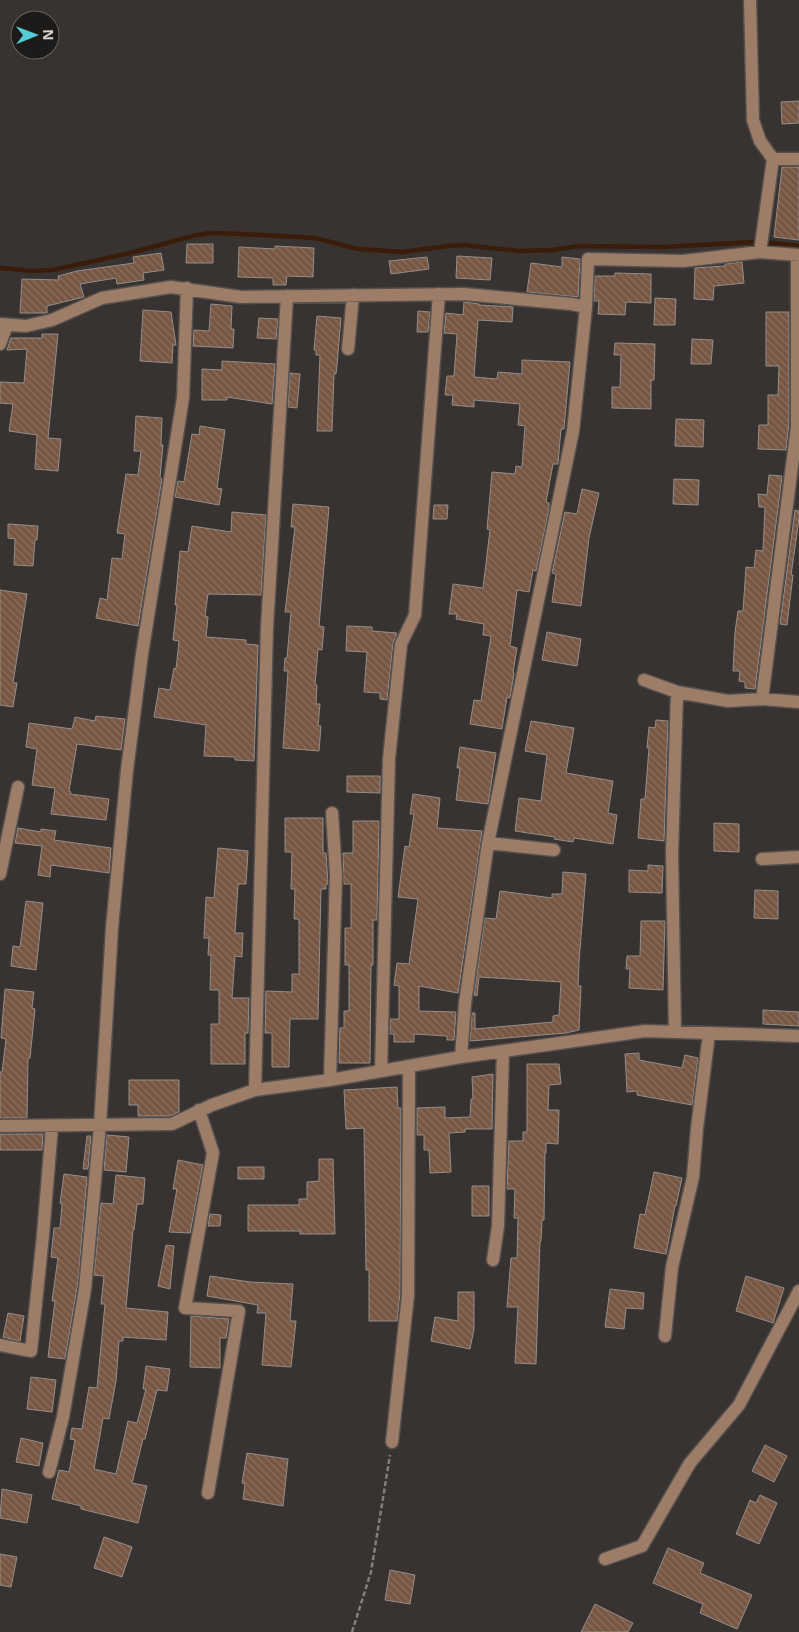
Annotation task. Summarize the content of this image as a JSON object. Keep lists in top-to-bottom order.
{
  "north": "right"
}
